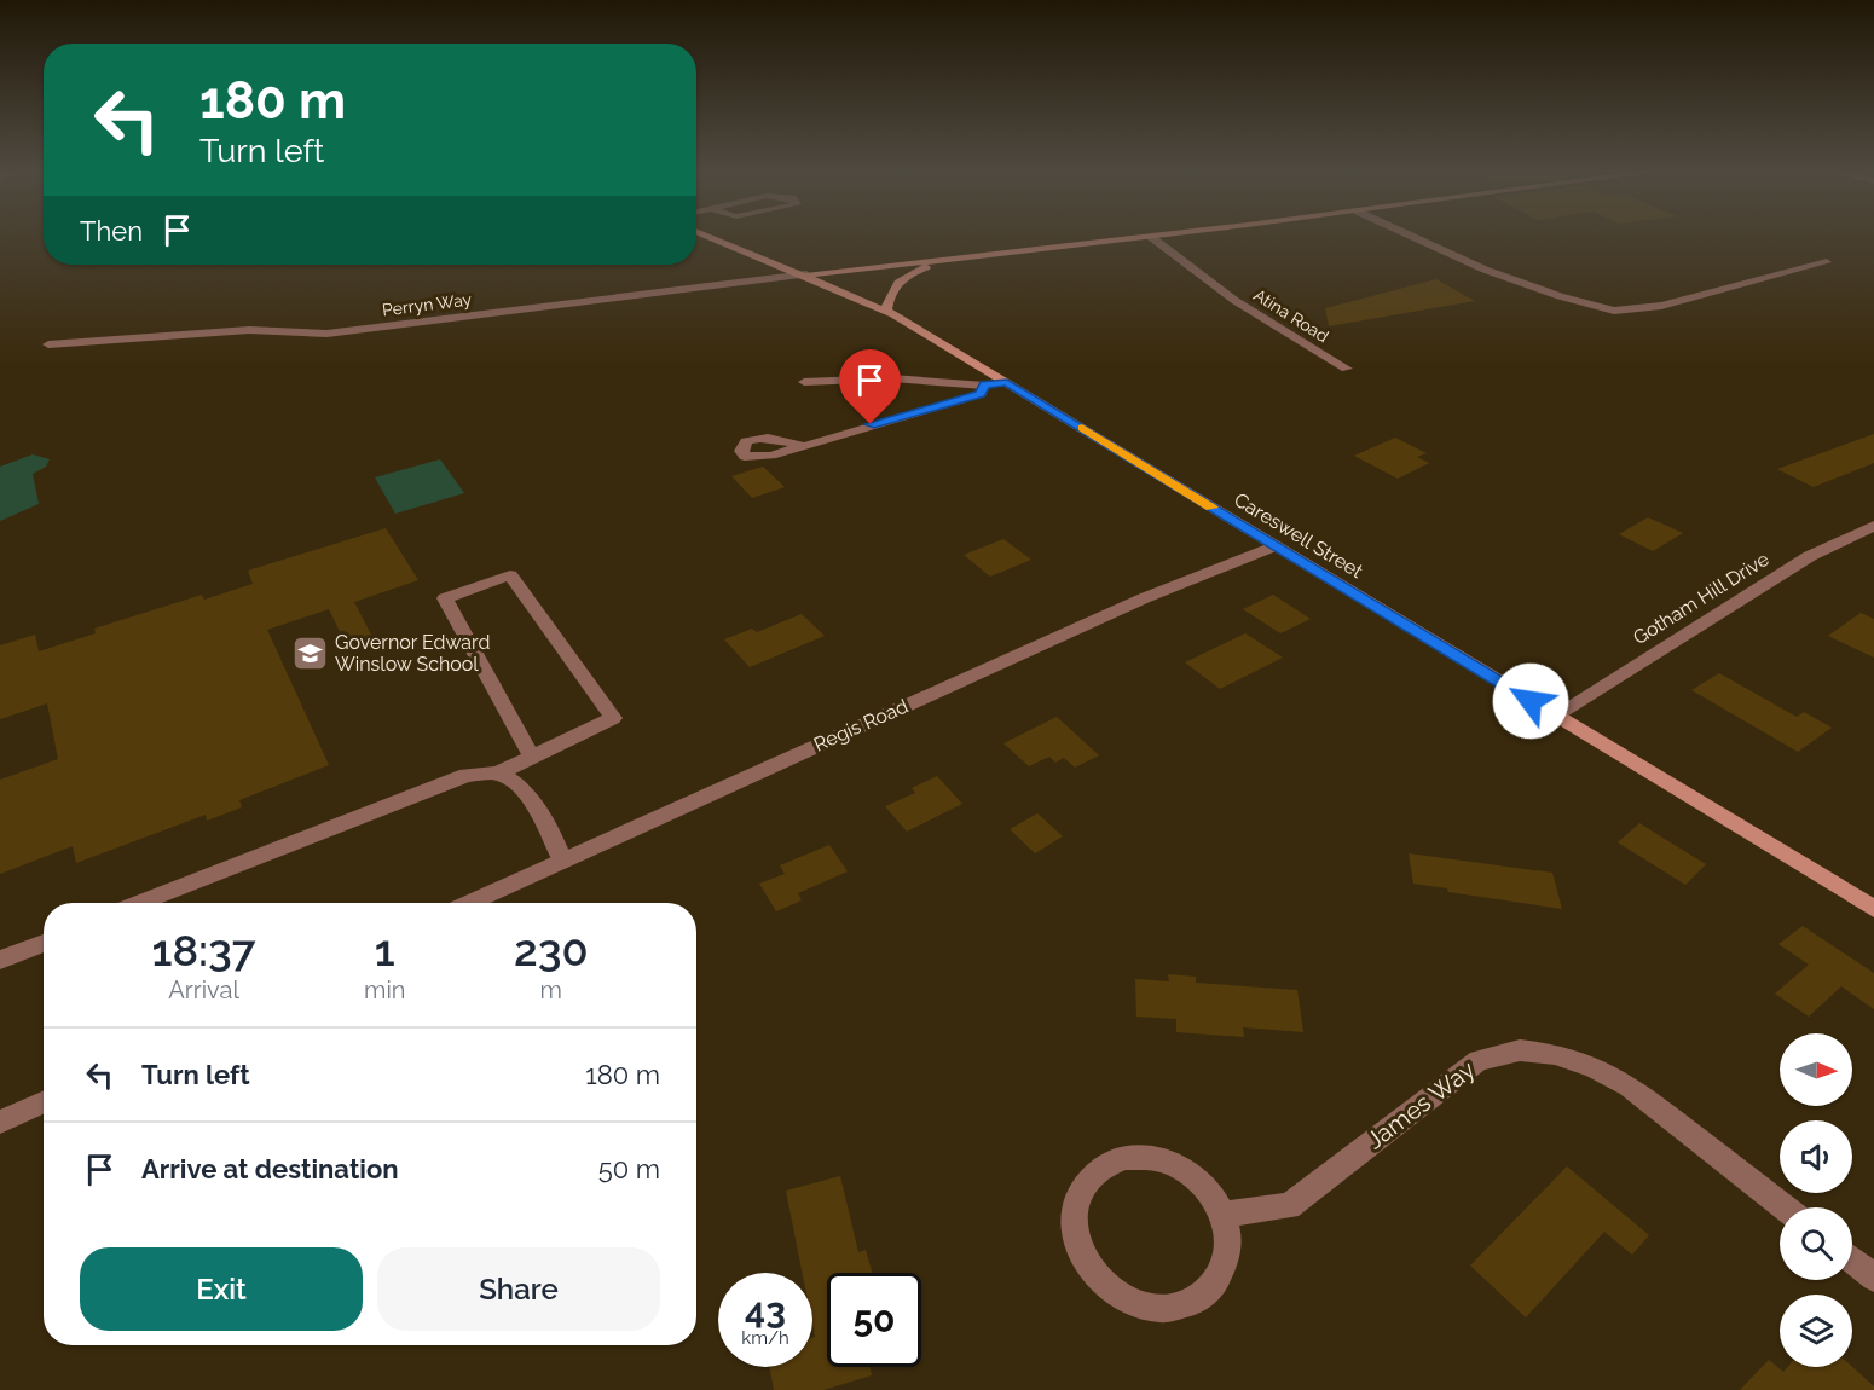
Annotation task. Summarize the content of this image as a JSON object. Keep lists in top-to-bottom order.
{
  "streets": {
    "street": [
      "Perryn Way",
      "Atina Road",
      "Careswell Street",
      "Gotham Hill Drive",
      "Regis Road",
      "James Way"
    ]
  },
  "crossings": [
    ["Perryn Way", "Careswell Street"],
    ["Careswell Street", "Gotham Hill Drive"],
    ["Careswell Street", "Regis Road"]
  ],
  "places": {
    "school or university": ["Governor Edward Winslow School"]
  },
  "north": "right",
  "page": {
    "turn": ["180 m", "Turn left"],
    "then": "Then",
    "eta": [
      "18:37",
      "Arrival",
      "1",
      "min",
      "230",
      "m"
    ],
    "list": [
      {
        "name": "Turn left",
        "value": "180 m"
      },
      {
        "name": "Arrive at destination",
        "value": "50 m"
      }
    ],
    "buttons": ["Exit", "Share"],
    "speed": "43 km/h",
    "limit": "50"
  }
}
